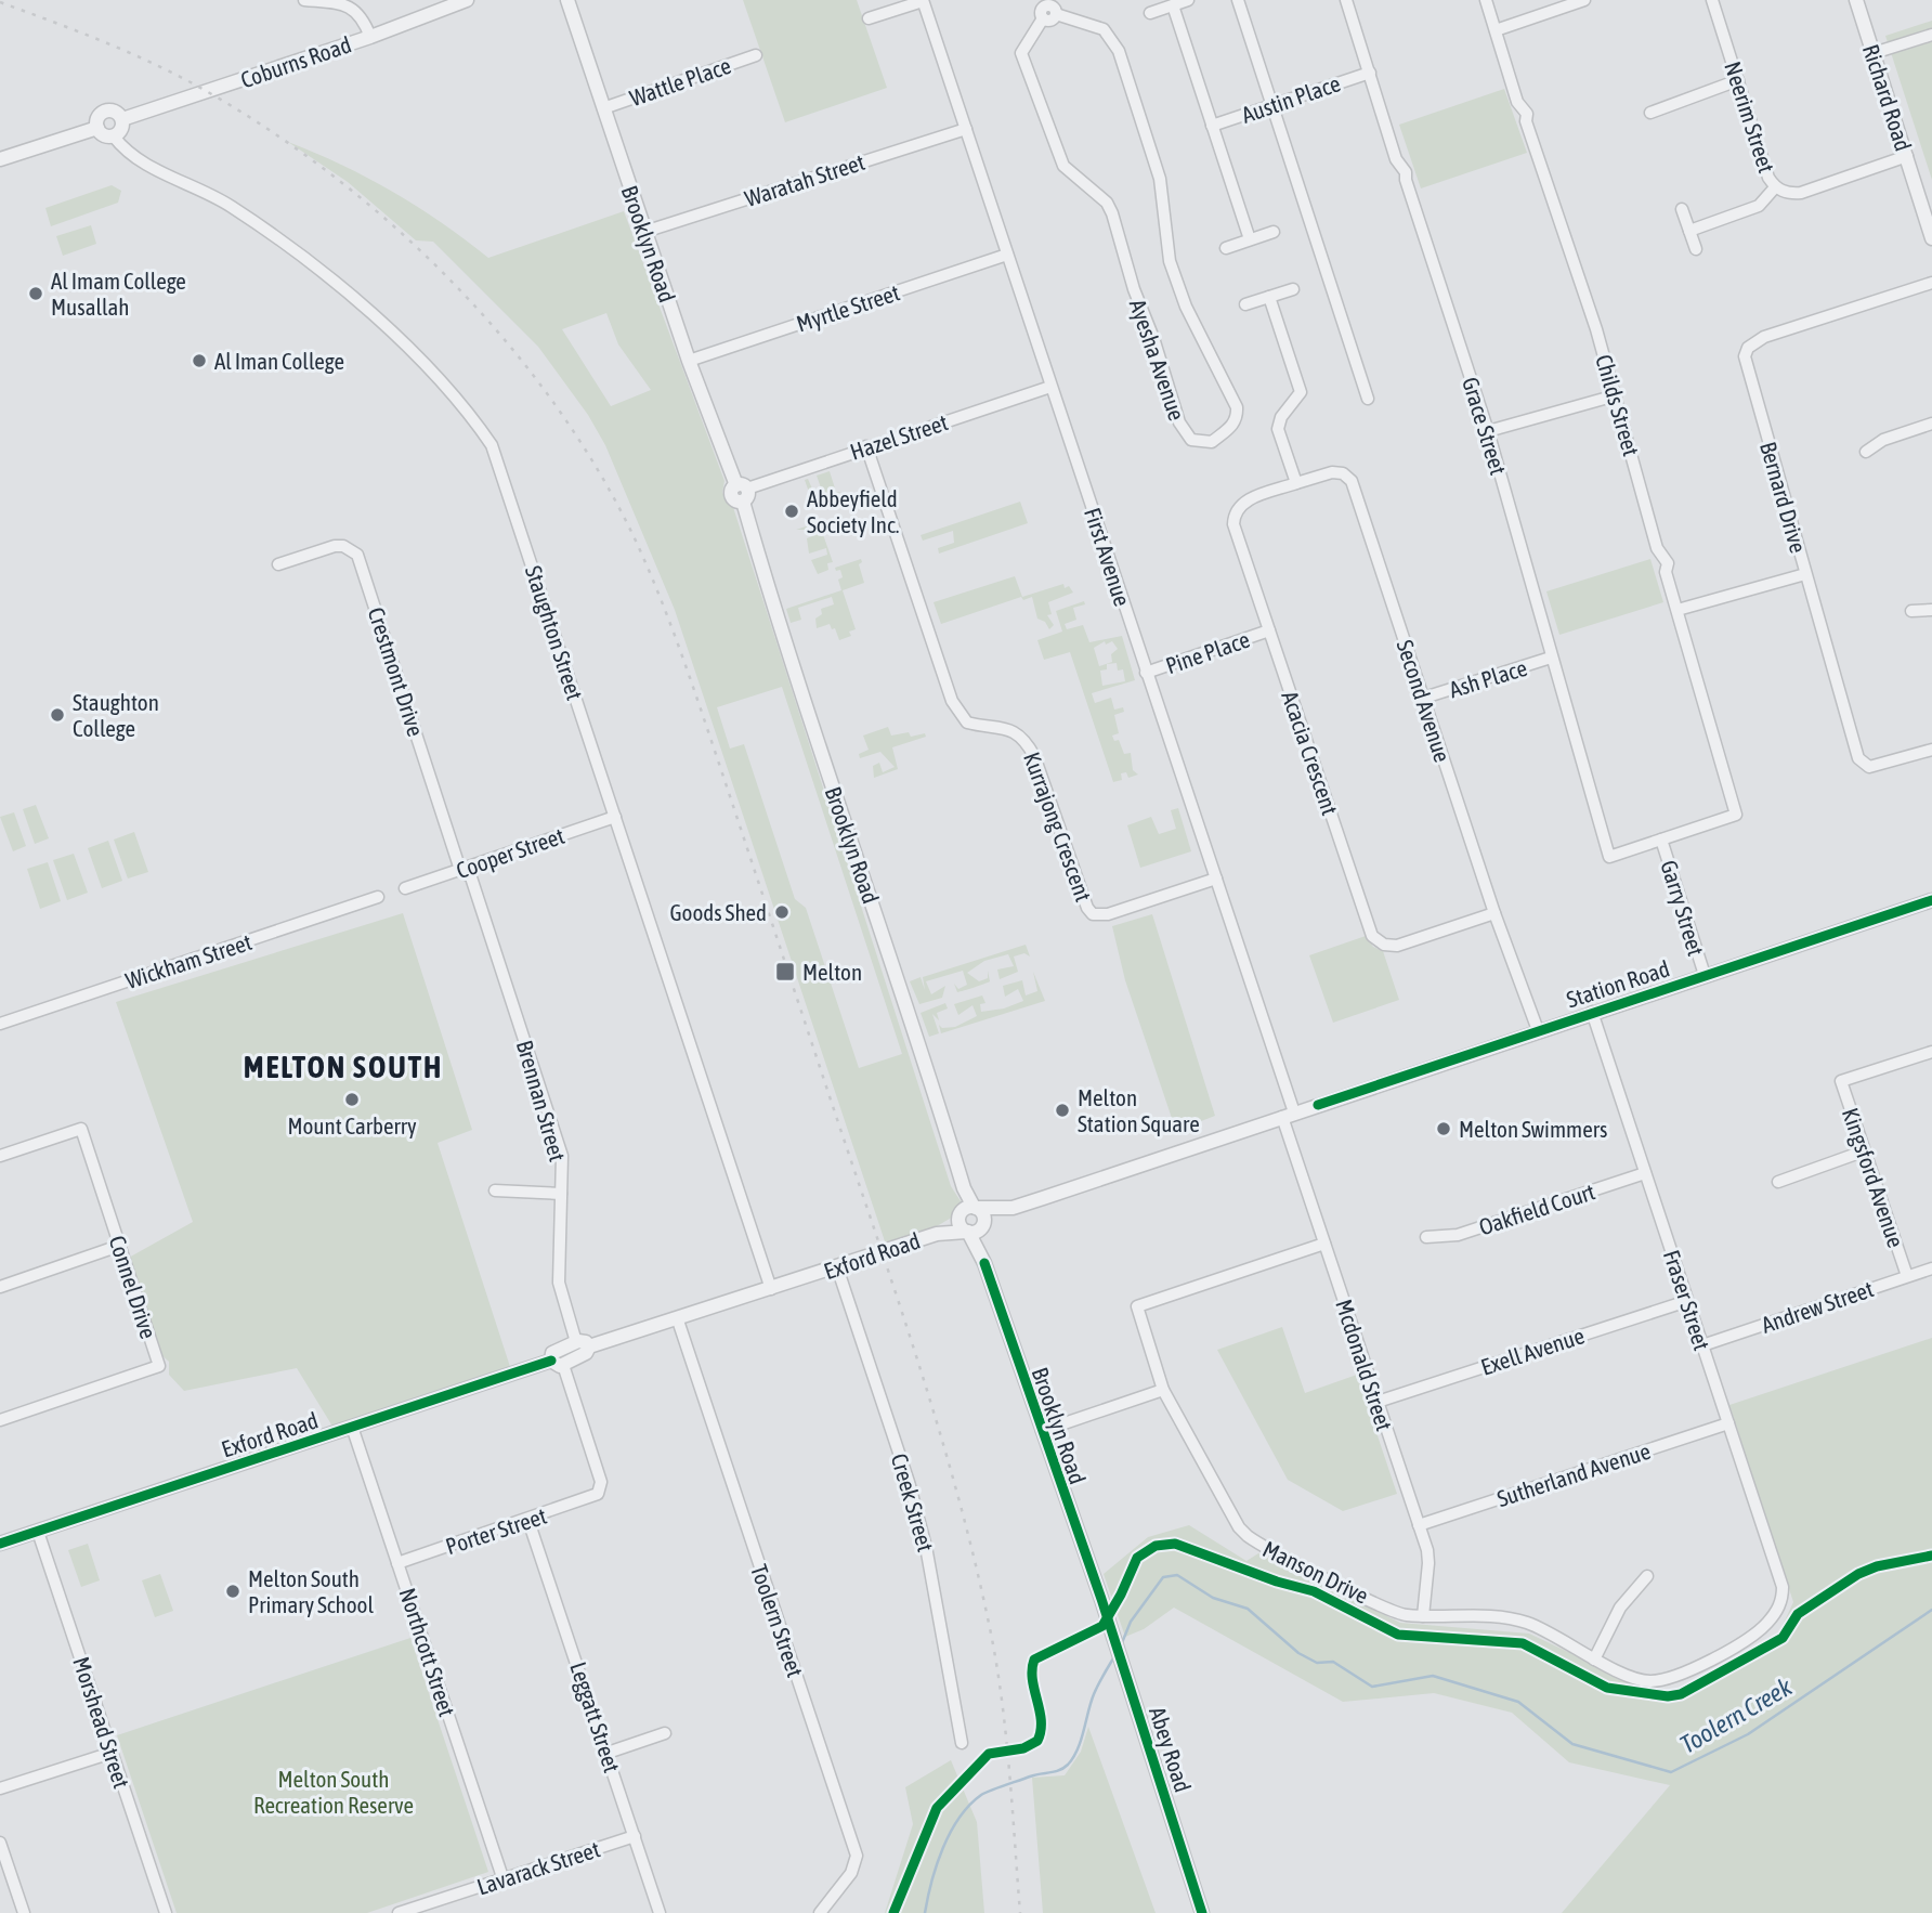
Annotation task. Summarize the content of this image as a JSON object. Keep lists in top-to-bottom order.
{
  "streets": {
    "street": [
      "Coburns Road",
      "Wattle Place",
      "Richard Road",
      "Austin Place",
      "Neerim Street",
      "Waratah Street",
      "Brooklyn Road",
      "Myrtle Street",
      "Ayesha Avenue",
      "Childs Street",
      "Grace Street",
      "Hazel Street",
      "Bernard Drive",
      "First Avenue",
      "Staughton Street",
      "Pine Place",
      "Crestmont Drive",
      "Ash Place",
      "Second Avenue",
      "Acacia Crescent",
      "Kurrajong Crescent",
      "Cooper Street",
      "Garry Street",
      "Wickham Street",
      "Station Road",
      "Brennan Street",
      "Kingsford Avenue",
      "Oakfield Court",
      "Exford Road",
      "Connel Drive",
      "Fraser Street",
      "Andrew Street",
      "Exell Avenue",
      "Mcdonald Street",
      "Sutherland Avenue",
      "Creek Street",
      "Porter Street",
      "Manson Drive",
      "Toolern Street",
      "Northcott Street",
      "Leggatt Street",
      "Morshead Street",
      "Abey Road",
      "Lavarack Street"
    ]
  },
  "crossings": [
    ["Coburns Road", "Staughton Street"],
    ["Wattle Place", "Brooklyn Road"],
    ["Richard Road", "Neerim Street"],
    ["Austin Place", "Grace Street"],
    ["Waratah Street", "Brooklyn Road"],
    ["Waratah Street", "First Avenue"],
    ["Brooklyn Road", "Myrtle Street"],
    ["Brooklyn Road", "Hazel Street"],
    ["Brooklyn Road", "Station Road"],
    ["Brooklyn Road", "Exford Road"],
    ["Brooklyn Road", "Abey Road"],
    ["Myrtle Street", "First Avenue"],
    ["Childs Street", "Grace Street"],
    ["Childs Street", "Garry Street"],
    ["Grace Street", "Ash Place"],
    ["Grace Street", "Garry Street"],
    ["Hazel Street", "First Avenue"],
    ["Hazel Street", "Kurrajong Crescent"],
    ["First Avenue", "Pine Place"],
    ["First Avenue", "Kurrajong Crescent"],
    ["First Avenue", "Station Road"],
    ["First Avenue", "Mcdonald Street"],
    ["Staughton Street", "Cooper Street"],
    ["Staughton Street", "Exford Road"],
    ["Pine Place", "Acacia Crescent"],
    ["Crestmont Drive", "Cooper Street"],
    ["Crestmont Drive", "Brennan Street"],
    ["Ash Place", "Second Avenue"],
    ["Second Avenue", "Acacia Crescent"],
    ["Second Avenue", "Station Road"],
    ["Cooper Street", "Brennan Street"],
    ["Garry Street", "Station Road"],
    ["Station Road", "Exford Road"],
    ["Station Road", "Fraser Street"],
    ["Station Road", "Mcdonald Street"],
    ["Brennan Street", "Exford Road"],
    ["Kingsford Avenue", "Andrew Street"],
    ["Oakfield Court", "Fraser Street"],
    ["Exford Road", "Creek Street"],
    ["Exford Road", "Porter Street"],
    ["Exford Road", "Toolern Street"],
    ["Exford Road", "Northcott Street"],
    ["Exford Road", "Morshead Street"],
    ["Fraser Street", "Andrew Street"],
    ["Fraser Street", "Exell Avenue"],
    ["Fraser Street", "Sutherland Avenue"],
    ["Fraser Street", "Manson Drive"],
    ["Exell Avenue", "Mcdonald Street"],
    ["Mcdonald Street", "Sutherland Avenue"],
    ["Mcdonald Street", "Manson Drive"],
    ["Porter Street", "Northcott Street"],
    ["Porter Street", "Leggatt Street"],
    ["Northcott Street", "Lavarack Street"],
    ["Leggatt Street", "Lavarack Street"]
  ],
  "districts": ["MELTON SOUTH"],
  "water": ["Toolern Creek"],
  "parks": ["Melton South Recreation Reserve"],
  "places": {
    "other": [
      "Al Imam College Musallah",
      "Al Iman College",
      "Abbeyfield Society Inc.",
      "Staughton College",
      "Goods Shed",
      "Mount Carberry",
      "Melton Station Square",
      "Melton Swimmers",
      "Melton South Primary School"
    ],
    "transit": ["Melton"]
  }
}
